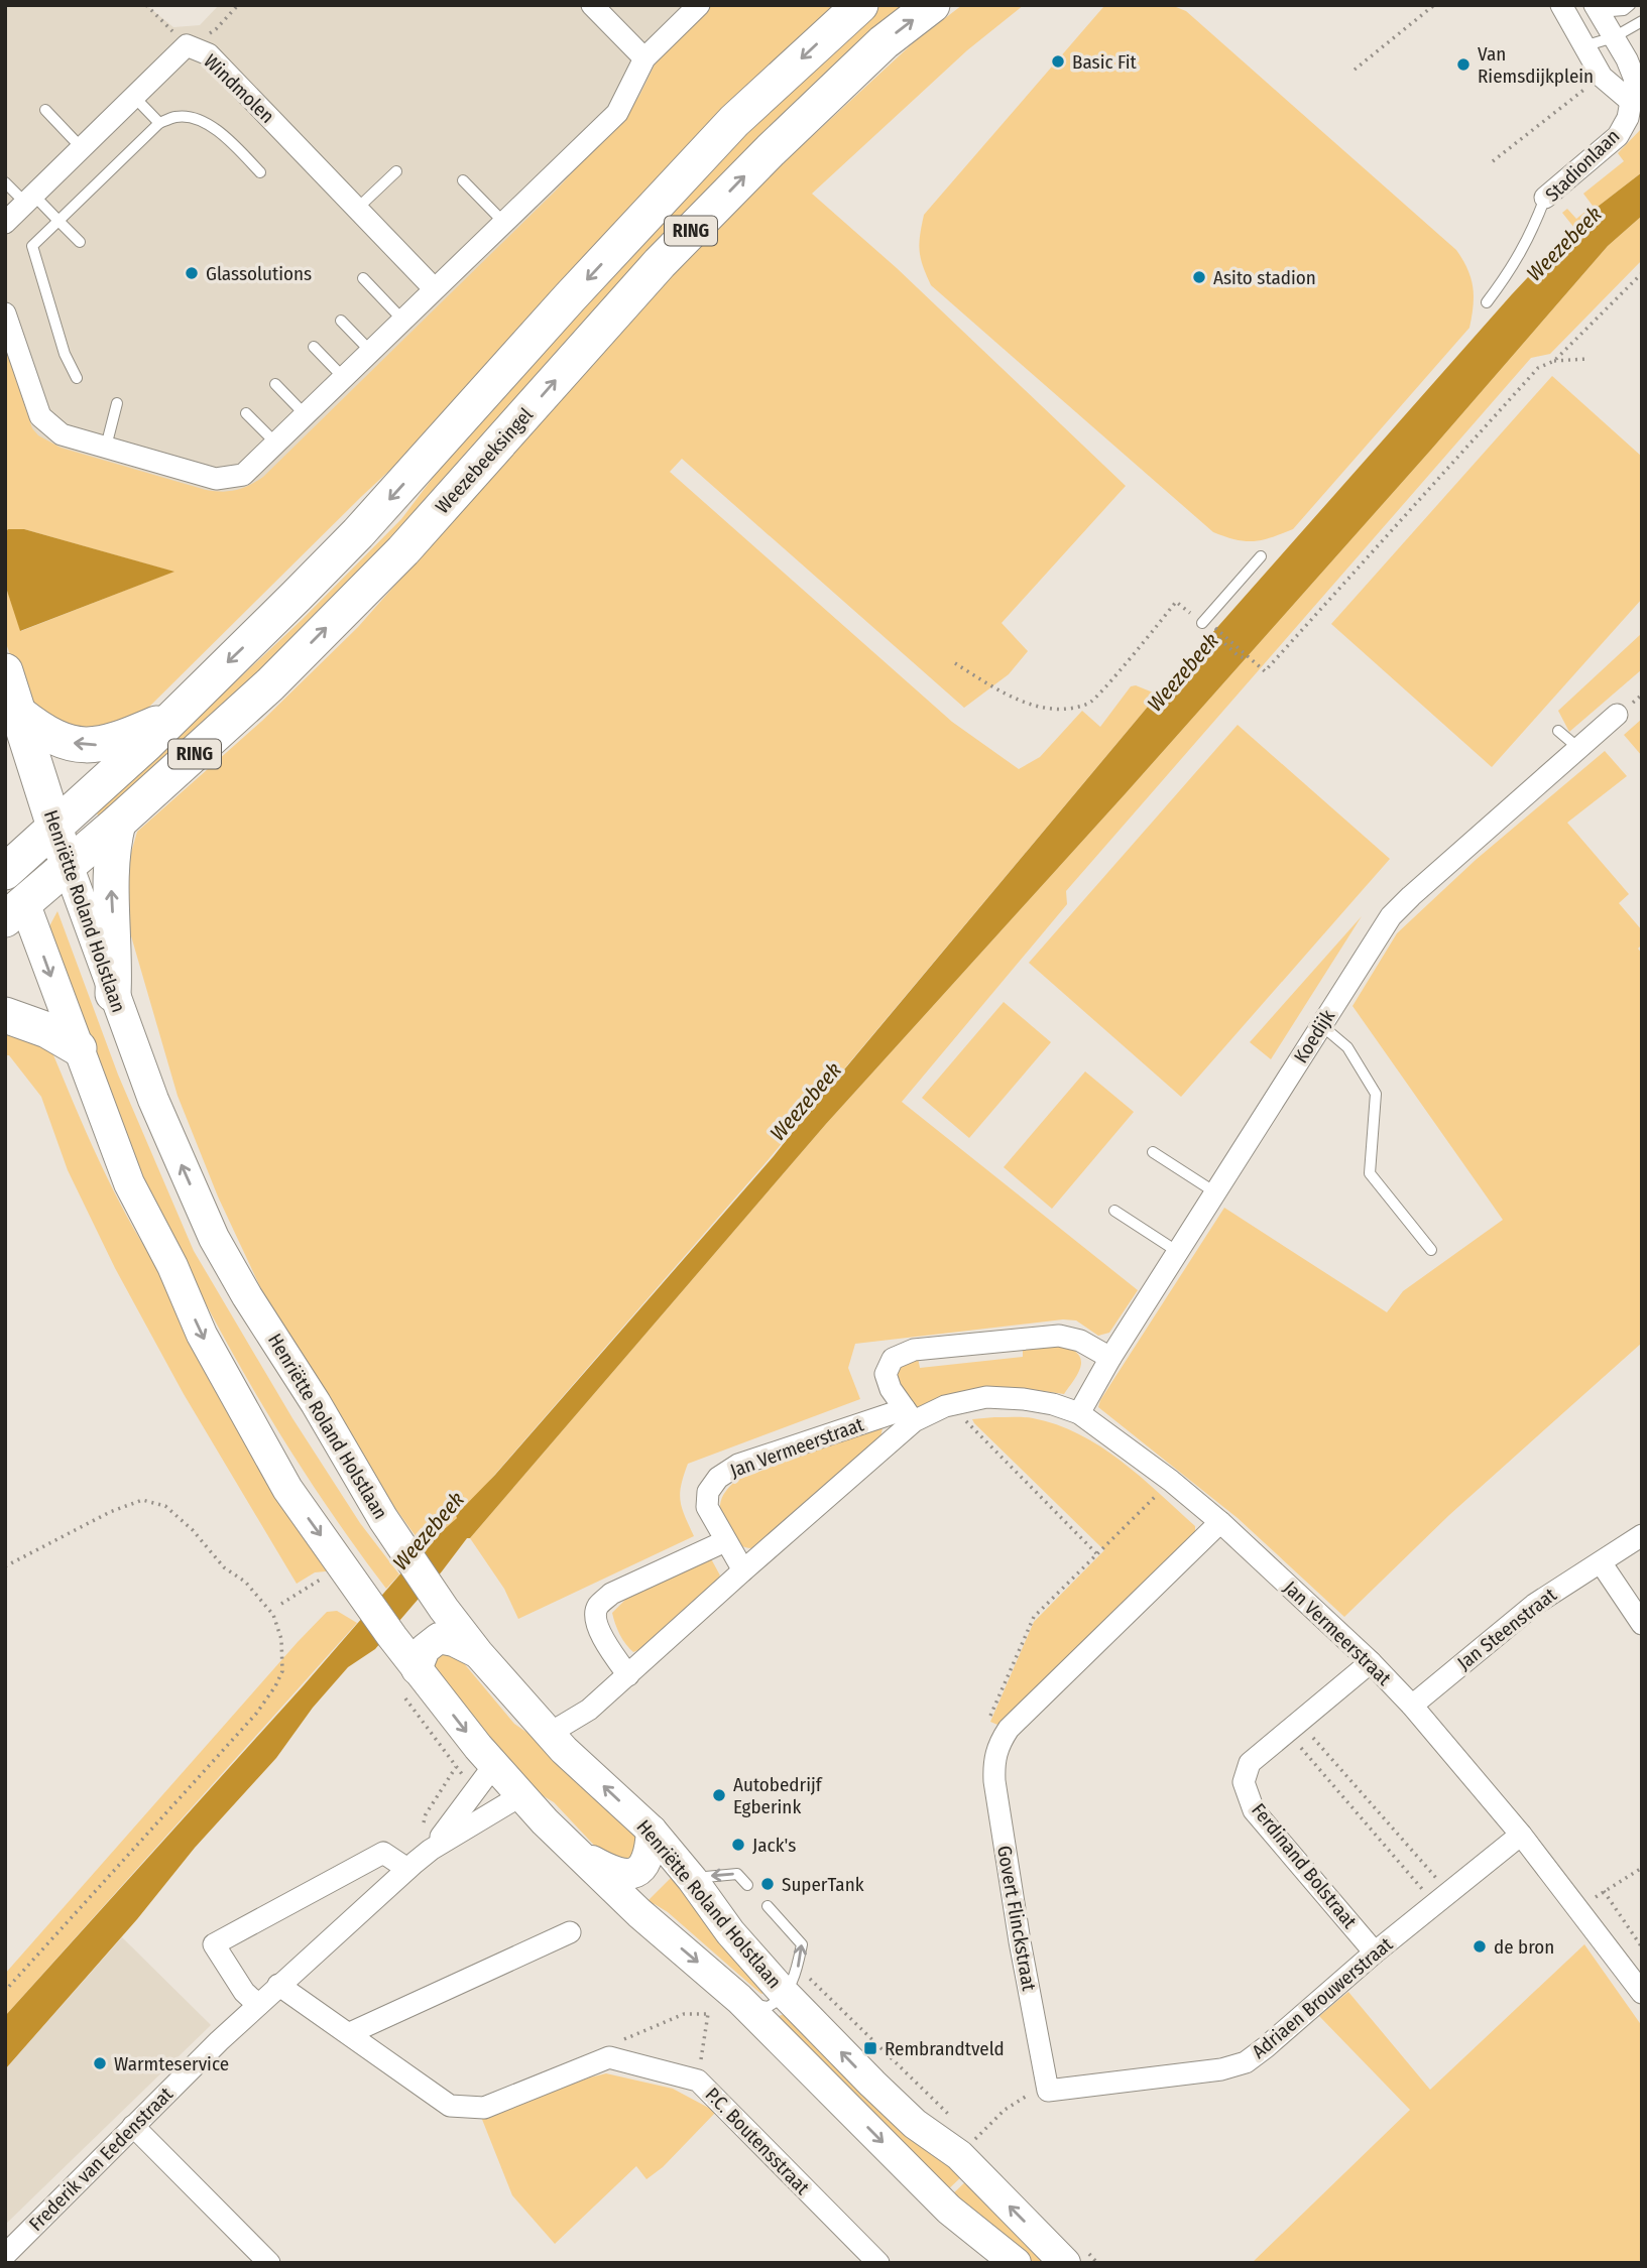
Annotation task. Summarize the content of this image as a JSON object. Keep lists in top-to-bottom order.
{
  "streets": {
    "main road": ["RING", "Weezebeeksingel", "Henriëtte Roland Holstlaan"],
    "street": [
      "Windmolen",
      "Stadionlaan",
      "Koedijk",
      "Jan Vermeerstraat",
      "Jan Steenstraat",
      "Ferdinand Bolstraat",
      "Govert Flinckstraat",
      "Adriaen Brouwerstraat",
      "P.C. Boutensstraat",
      "Frederik van Eedenstraat"
    ]
  },
  "crossings": [
    ["RING", "Henriëtte Roland Holstlaan"],
    ["Weezebeeksingel", "Henriëtte Roland Holstlaan"],
    ["Henriëtte Roland Holstlaan", "Jan Vermeerstraat"],
    ["Henriëtte Roland Holstlaan", "Frederik van Eedenstraat"],
    ["Koedijk", "Jan Vermeerstraat"],
    ["Jan Vermeerstraat", "Jan Steenstraat"],
    ["Jan Vermeerstraat", "Ferdinand Bolstraat"],
    ["Jan Vermeerstraat", "Adriaen Brouwerstraat"],
    ["Ferdinand Bolstraat", "Adriaen Brouwerstraat"],
    ["Govert Flinckstraat", "Adriaen Brouwerstraat"],
    ["P.C. Boutensstraat", "Frederik van Eedenstraat"]
  ],
  "water": ["Weezebeek"],
  "places": {
    "other": [
      "Basic Fit",
      "Van Riemsdijkplein",
      "Glassolutions",
      "Asito stadion",
      "Autobedrijf Egberink",
      "Jack's",
      "SuperTank",
      "de bron",
      "Warmteservice"
    ],
    "transit": ["Rembrandtveld"]
  }
}
